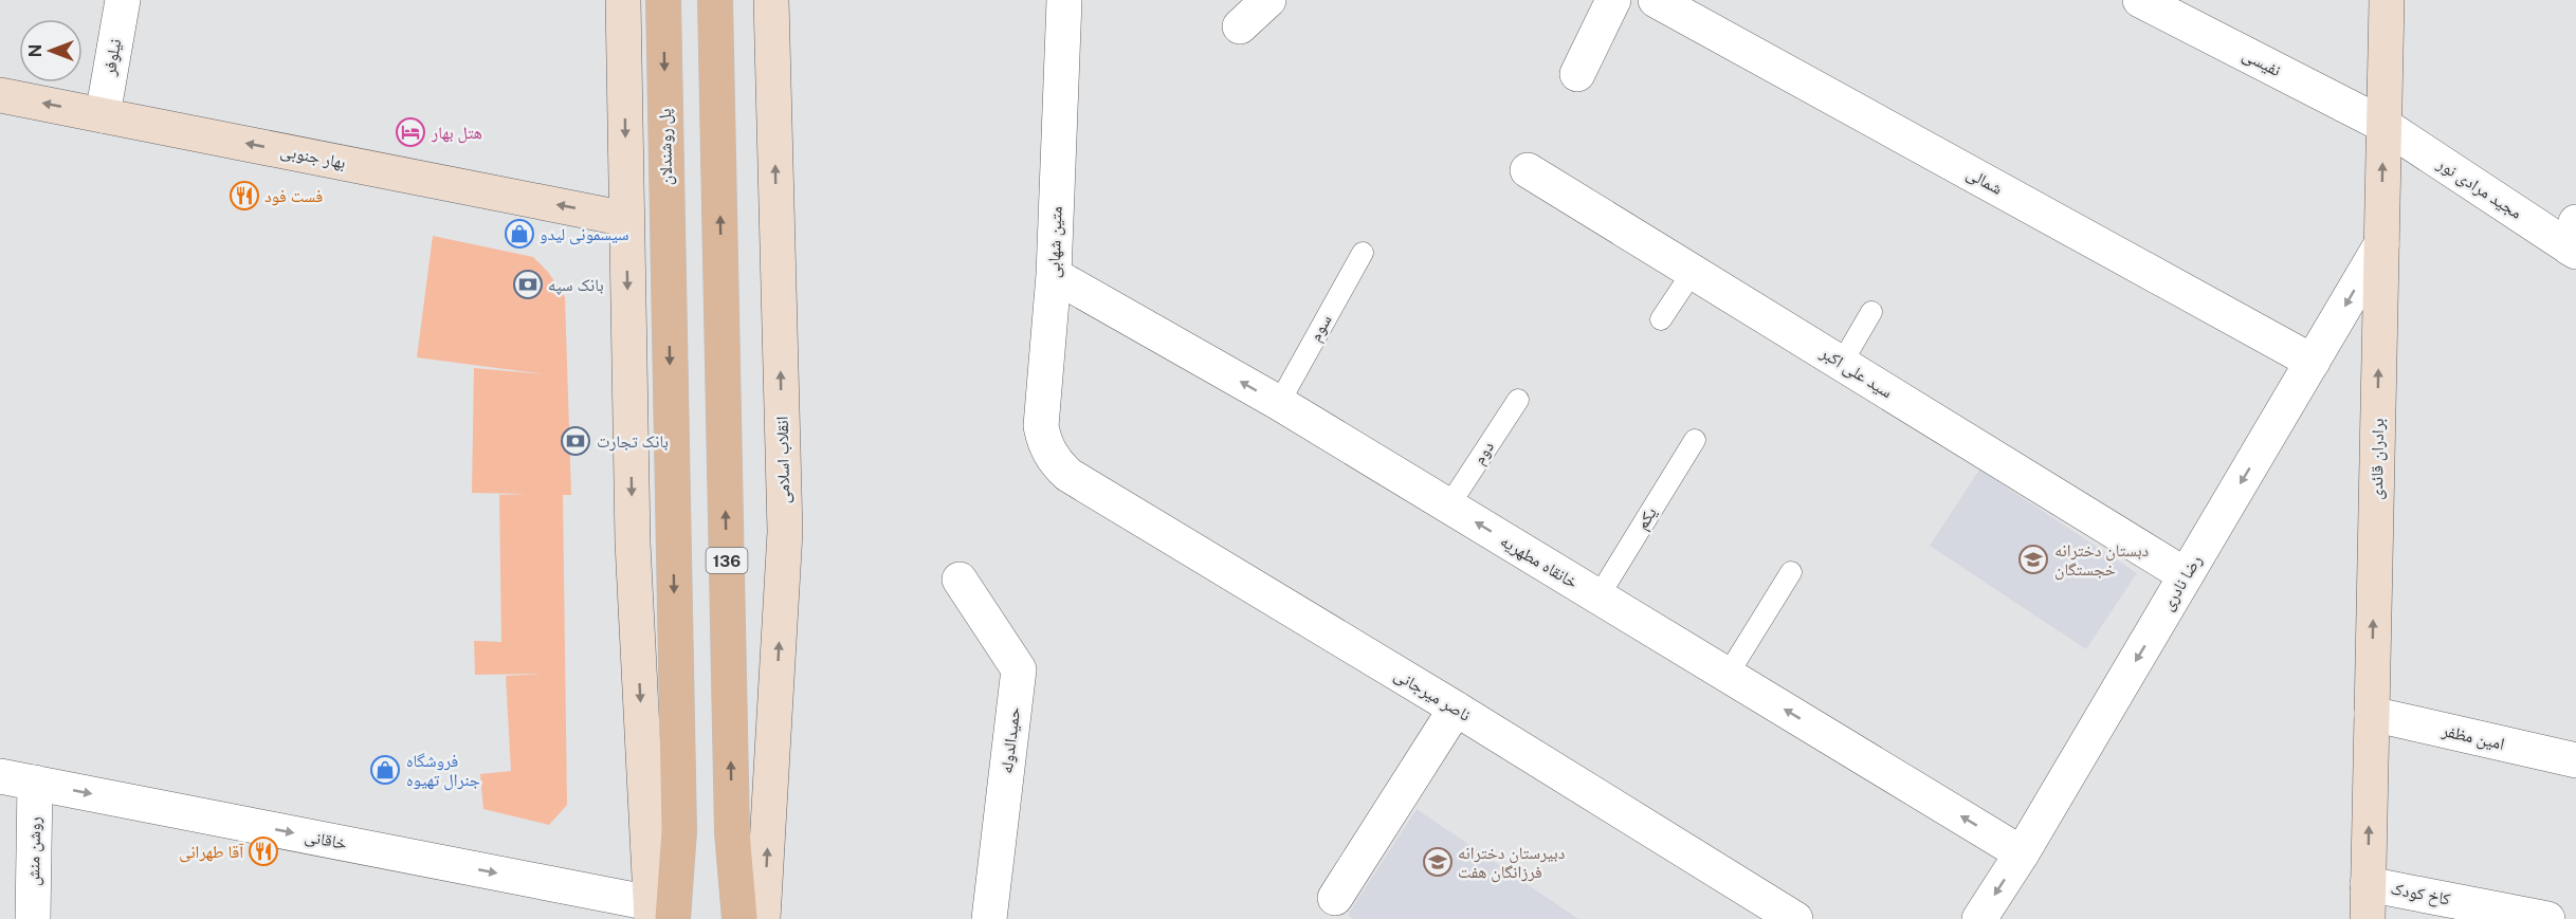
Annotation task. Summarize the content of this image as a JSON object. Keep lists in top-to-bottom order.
{
  "streets": {
    "main road": [
      "پل روشندلان",
      "بهار جنوبی",
      "برادران قائدی",
      "انقلاب اسلامی",
      "136"
    ],
    "street": [
      "نیلوفر",
      "نفیسی",
      "شمالی",
      "مجید مرادی نور",
      "متین شهابی",
      "سید علی اکبر",
      "خانقاه مطهریه",
      "رضا نادری",
      "ناصر میرجانی",
      "امین مظفر",
      "حمیدالدوله",
      "خاقانی",
      "روشن منش",
      "کاخ کودک"
    ],
    "lane": ["سوم", "دوم", "یکم"]
  },
  "crossings": [
    ["نیلوفر", "بهار جنوبی"],
    ["نفیسی", "مجید مرادی نور"],
    ["نفیسی", "برادران قائدی"],
    ["شمالی", "رضا نادری"],
    ["مجید مرادی نور", "برادران قائدی"],
    ["متین شهابی", "خانقاه مطهریه"],
    ["متین شهابی", "ناصر میرجانی"],
    ["سوم", "خانقاه مطهریه"],
    ["سید علی اکبر", "رضا نادری"],
    ["دوم", "خانقاه مطهریه"],
    ["برادران قائدی", "رضا نادری"],
    ["برادران قائدی", "امین مظفر"],
    ["برادران قائدی", "کاخ کودک"],
    ["یکم", "خانقاه مطهریه"],
    ["خانقاه مطهریه", "رضا نادری"],
    ["خاقانی", "روشن منش"]
  ],
  "one_way": [
    "بهار جنوبی",
    "برادران قائدی",
    "خانقاه مطهریه",
    "رضا نادری",
    "خاقانی"
  ],
  "places": {
    "hotel": ["هتل بهار"],
    "restaurant": ["فست فود", "آقا طهرانی"],
    "shop": ["سیسمونی لیدو", "فروشگاه جنرال تهیوه"],
    "bank": ["بانک سپه", "بانک تجارت"],
    "school or university": ["دبستان دخترانه خجستگان", "دبیرستان دخترانه فرزانگان هفت"]
  },
  "north": "left"
}
